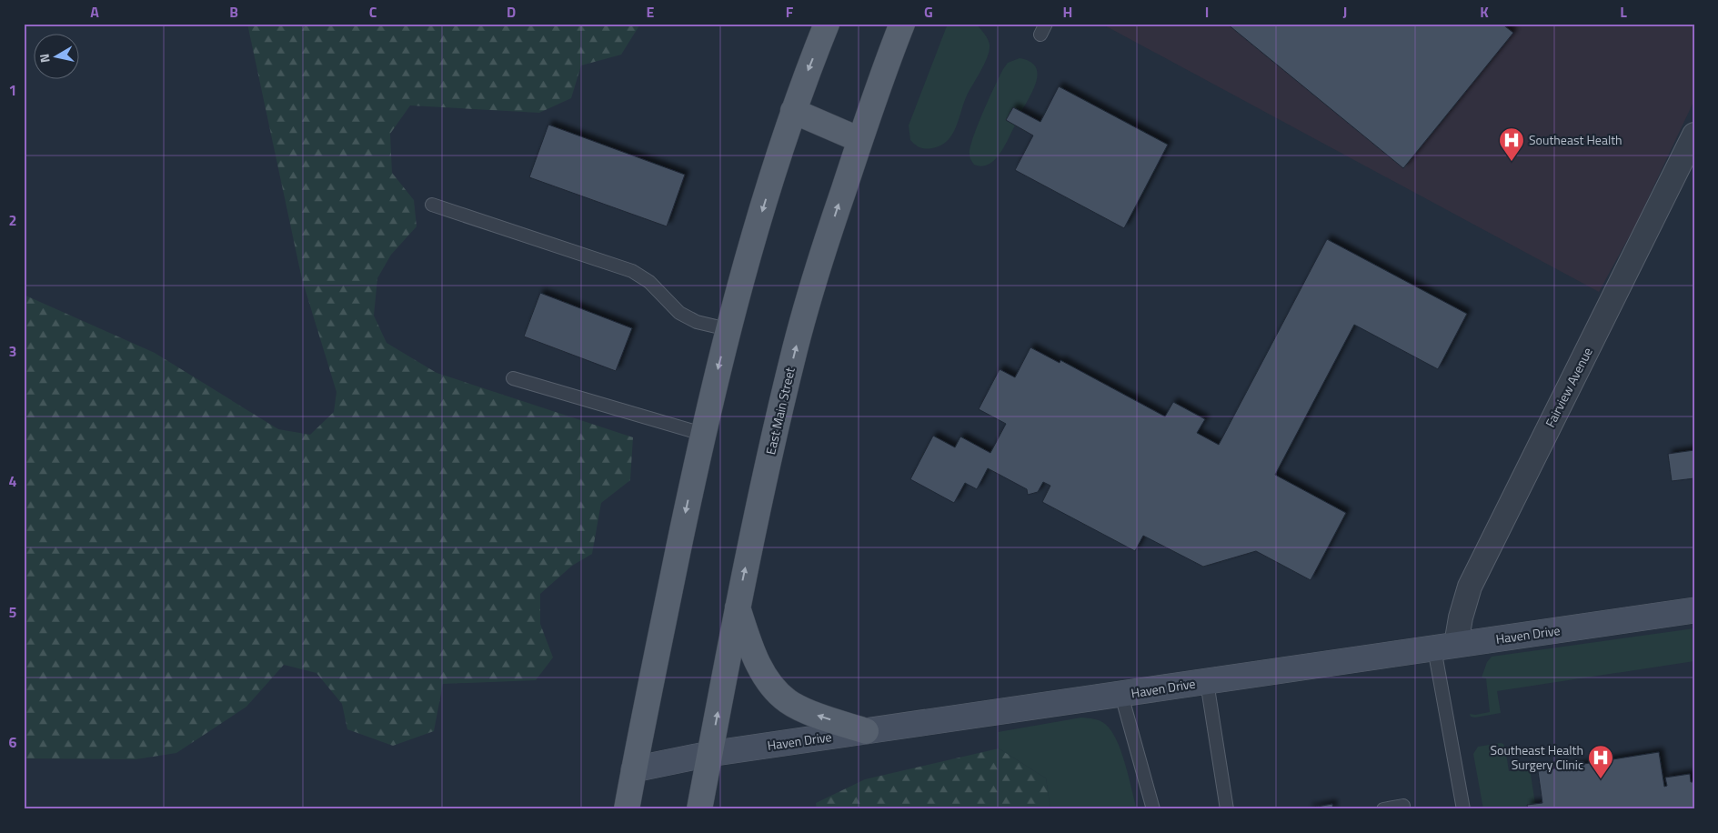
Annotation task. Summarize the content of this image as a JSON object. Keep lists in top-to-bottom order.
{
  "streets": {
    "main road": ["East Main Street"],
    "street": ["Fairview Avenue", "Haven Drive"]
  },
  "crossings": [
    ["Fairview Avenue", "Haven Drive"],
    ["East Main Street", "Haven Drive"]
  ],
  "places": {
    "hospital": ["Southeast Health", "Southeast Health Surgery Clinic"]
  },
  "north": "left",
  "grid": {
    "columns": [
      "A",
      "B",
      "C",
      "D",
      "E",
      "F",
      "G",
      "H",
      "I",
      "J",
      "K",
      "L"
    ],
    "rows": [
      "1",
      "2",
      "3",
      "4",
      "5",
      "6"
    ]
  }
}
